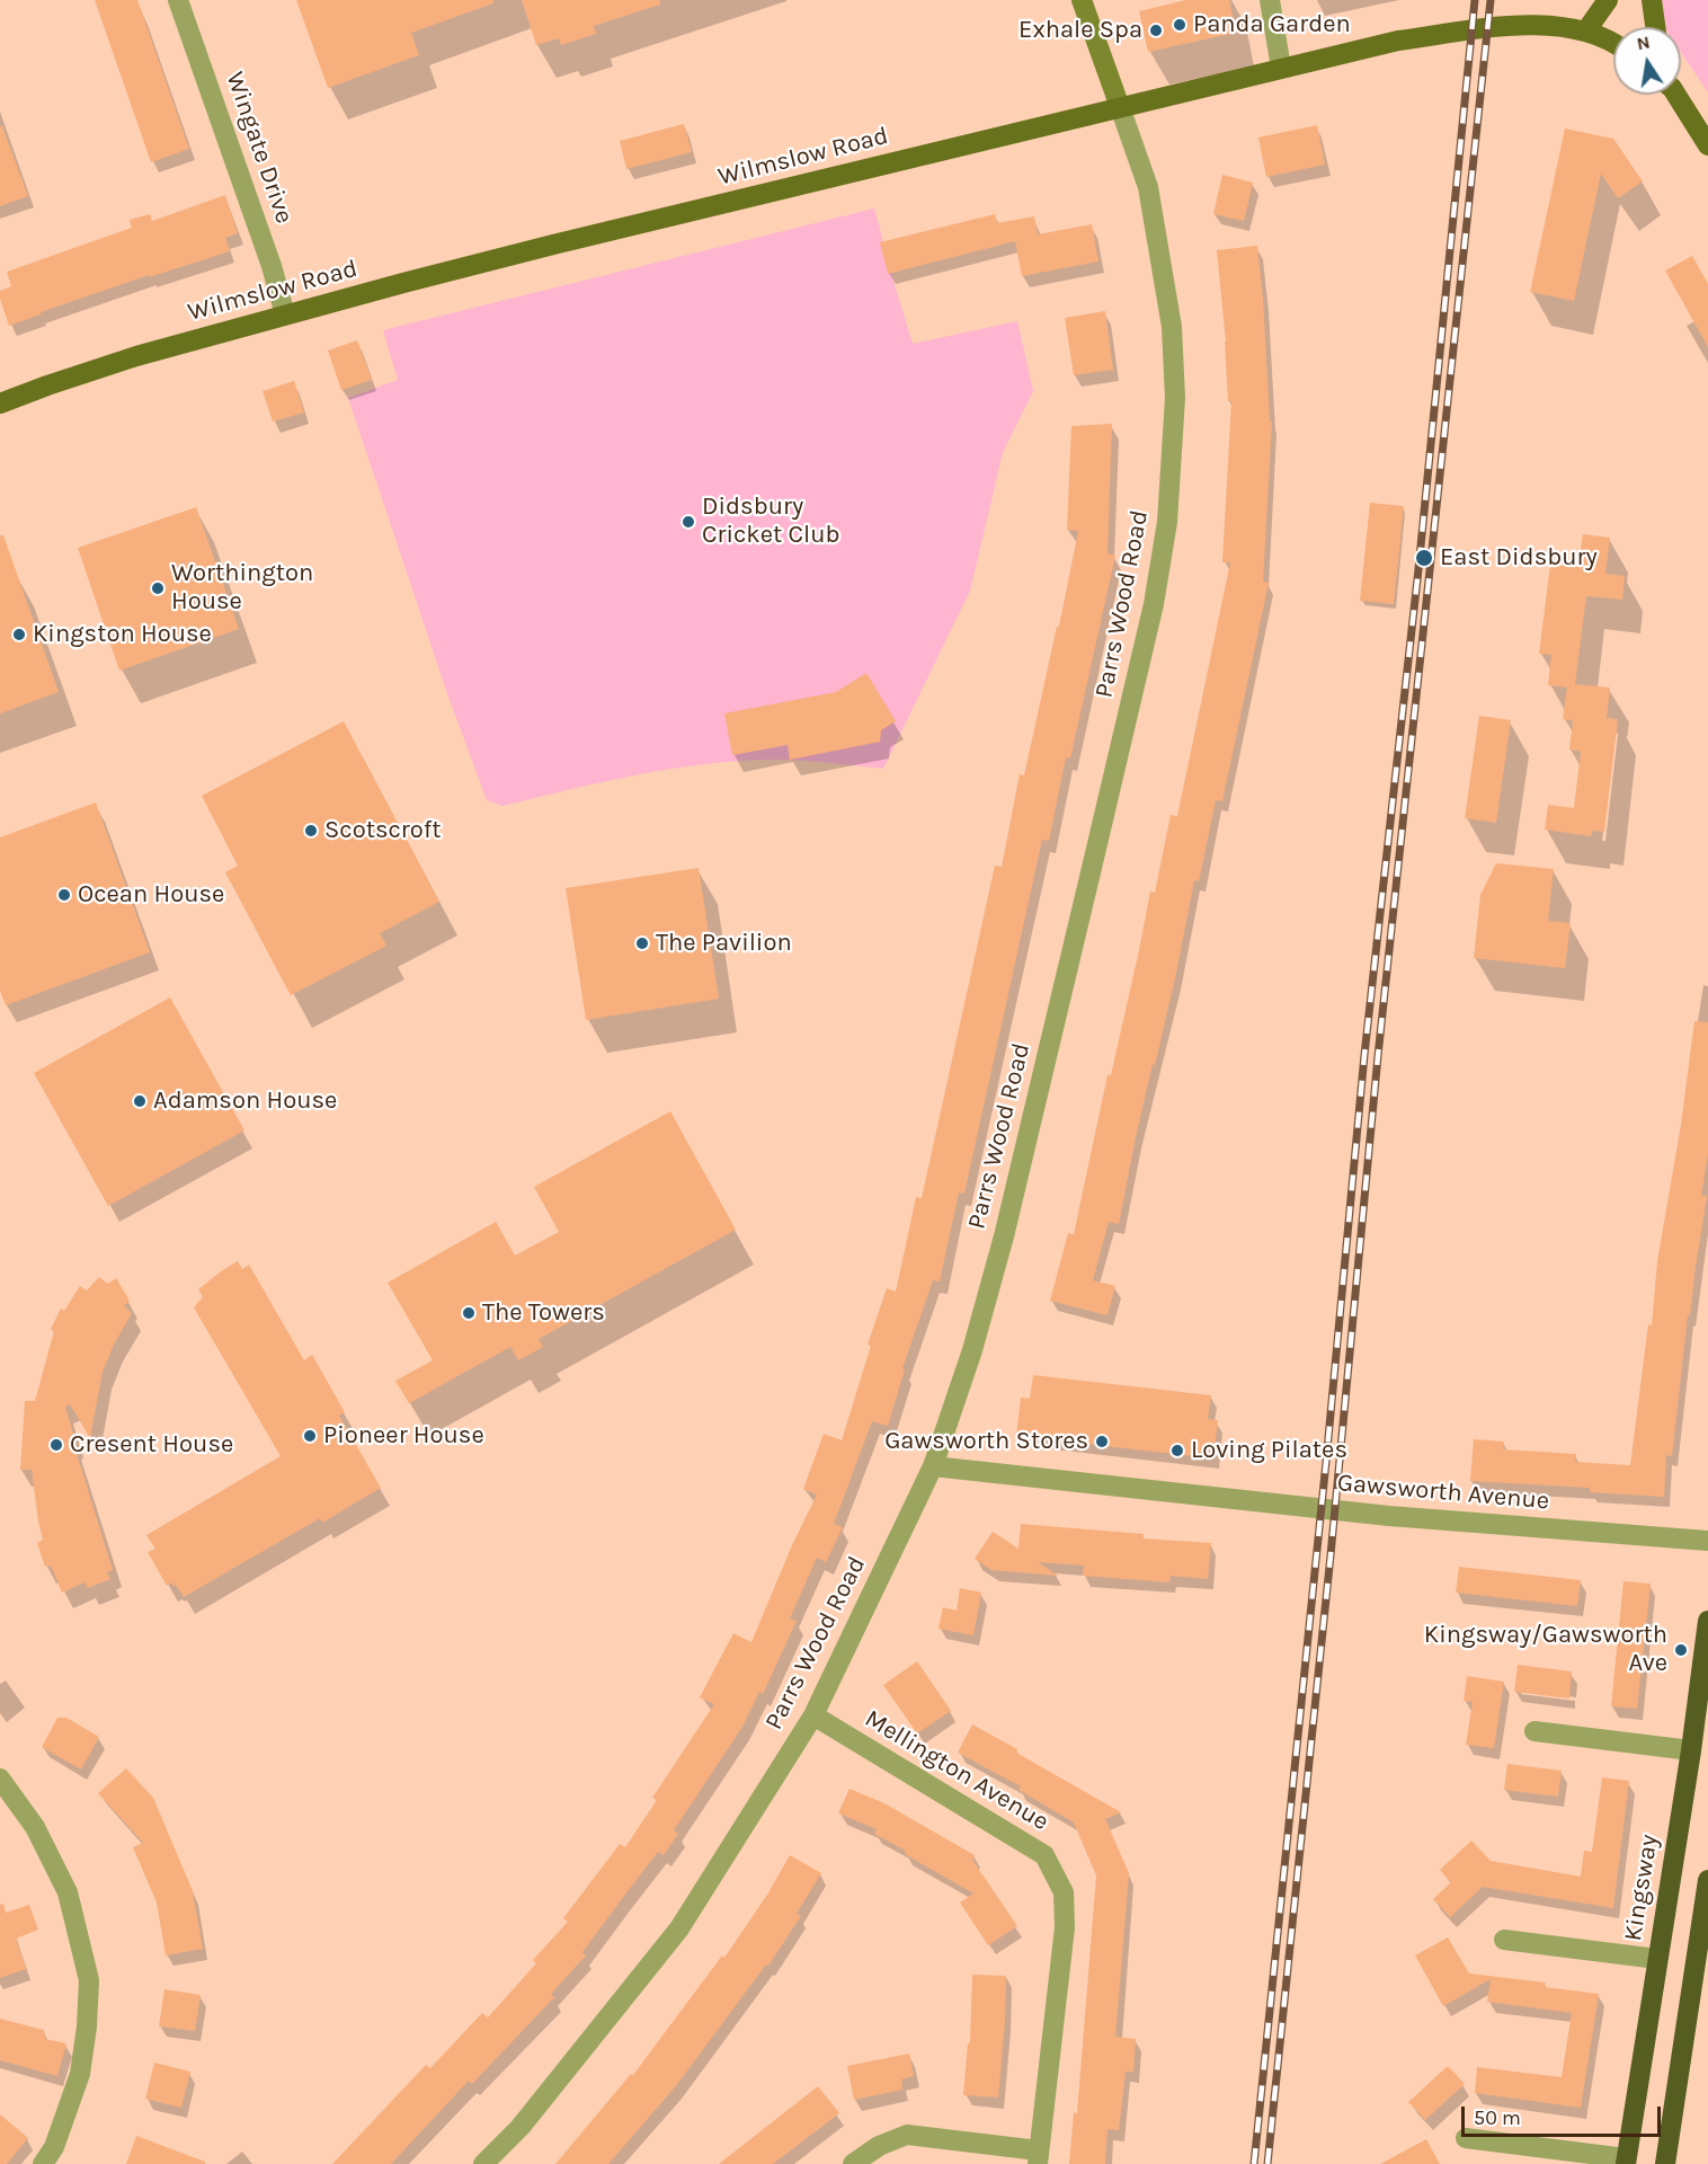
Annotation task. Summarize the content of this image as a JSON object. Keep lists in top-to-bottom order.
{
  "streets": {
    "highway": ["Kingsway"],
    "main road": ["Wilmslow Road"],
    "street": [
      "Wingate Drive",
      "Parrs Wood Road",
      "Gawsworth Avenue",
      "Mellington Avenue"
    ]
  },
  "crossings": [
    ["Wingate Drive", "Wilmslow Road"],
    ["Wilmslow Road", "Parrs Wood Road"],
    ["Parrs Wood Road", "Gawsworth Avenue"],
    ["Parrs Wood Road", "Mellington Avenue"]
  ],
  "places": [
    "Panda Garden",
    "Exhale Spa",
    "Didsbury Cricket Club",
    "East Didsbury",
    "Worthington House",
    "Kingston House",
    "Scotscroft",
    "Ocean House",
    "The Pavilion",
    "Adamson House",
    "The Towers",
    "Pioneer House",
    "Gawsworth Stores",
    "Cresent House",
    "Loving Pilates",
    "Kingsway/Gawsworth Ave"
  ],
  "scale_bar": "50 m",
  "north": "top"
}
